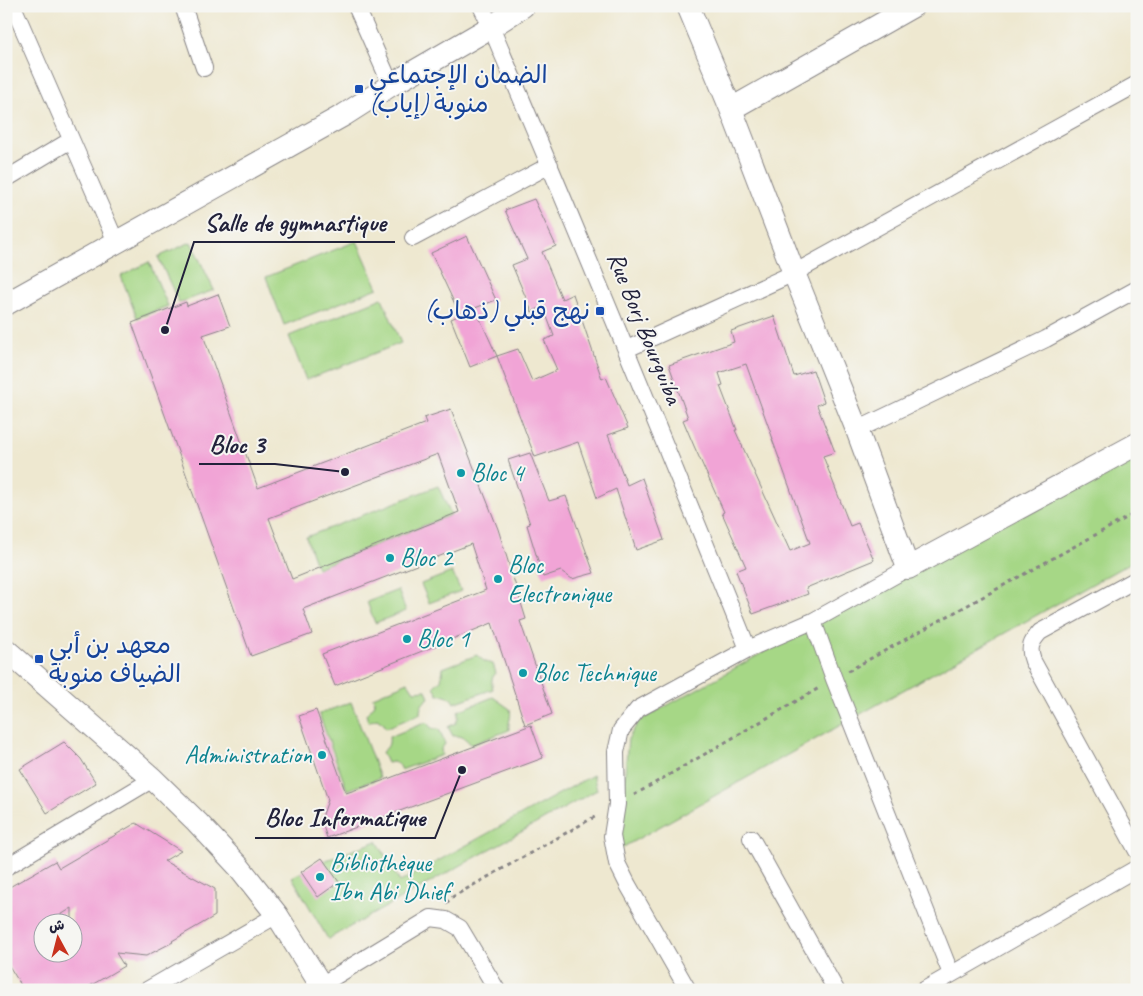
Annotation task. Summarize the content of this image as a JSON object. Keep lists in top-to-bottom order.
{
  "streets": {
    "street": ["Rue Borj Bourguiba"]
  },
  "places": {
    "transit": ["الضمان الإجتماعي منوبة (إياب)", "نهج قبلي (ذهاب)", "معهد بن أبي الضياف منوبة"],
    "other": [
      "Salle de gymnastique",
      "Bloc 3",
      "Bloc 4",
      "Bloc 2",
      "Bloc Electronique",
      "Bloc 1",
      "Bloc Technique",
      "Administration",
      "Bloc Informatique",
      "Bibliothèque Ibn Abi Dhief"
    ]
  },
  "north": "top"
}
